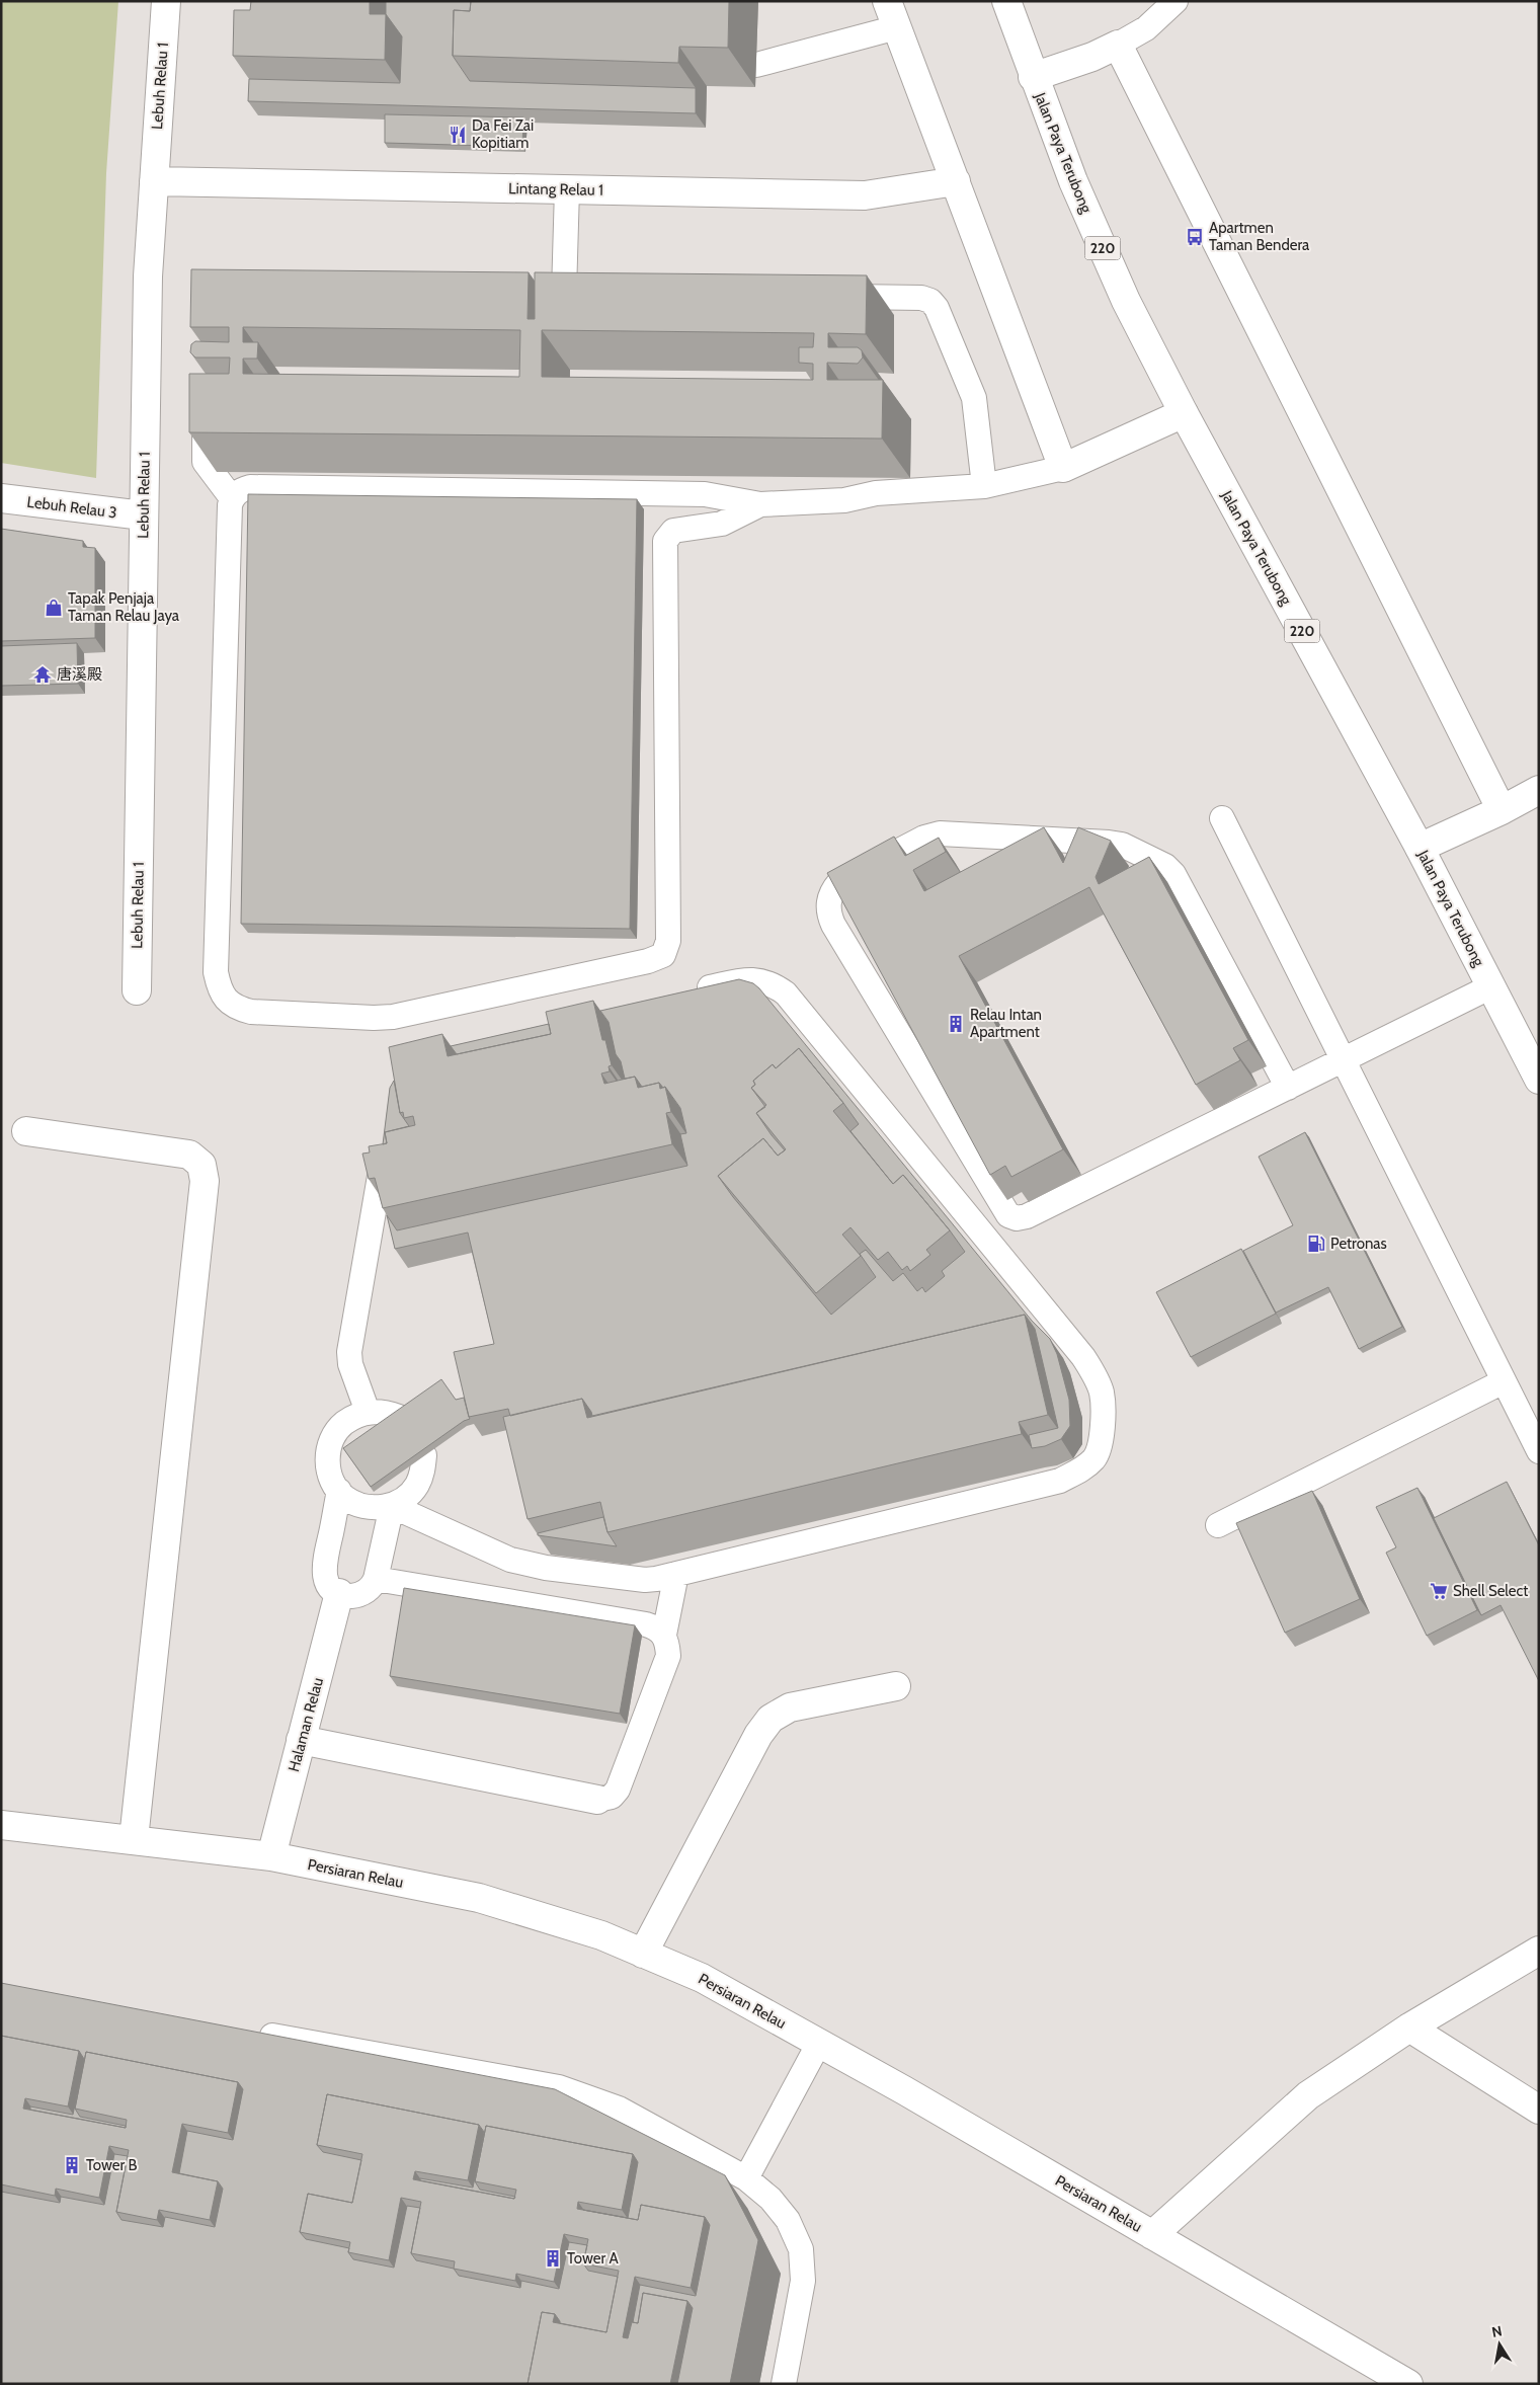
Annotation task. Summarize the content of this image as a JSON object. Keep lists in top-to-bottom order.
{
  "streets": {
    "street": [
      "Lebuh Relau 1",
      "Jalan Paya Terubong",
      "Lintang Relau 1",
      "220",
      "Lebuh Relau 3",
      "Halaman Relau",
      "Persiaran Relau"
    ]
  },
  "crossings": [
    ["Lebuh Relau 1", "Lintang Relau 1"],
    ["Lebuh Relau 1", "Lebuh Relau 3"],
    ["Halaman Relau", "Persiaran Relau"]
  ],
  "places": {
    "restaurant": ["Da Fei Zai Kopitiam"],
    "bus stop": ["Apartmen Taman Bendera"],
    "shop": ["Tapak Penjaja Taman Relau Jaya"],
    "temple": ["唐溪殿"],
    "building": ["Relau Intan Apartment", "Tower B", "Tower A"],
    "fuel station": ["Petronas"],
    "supermarket": ["Shell Select"]
  },
  "north": "top"
}
